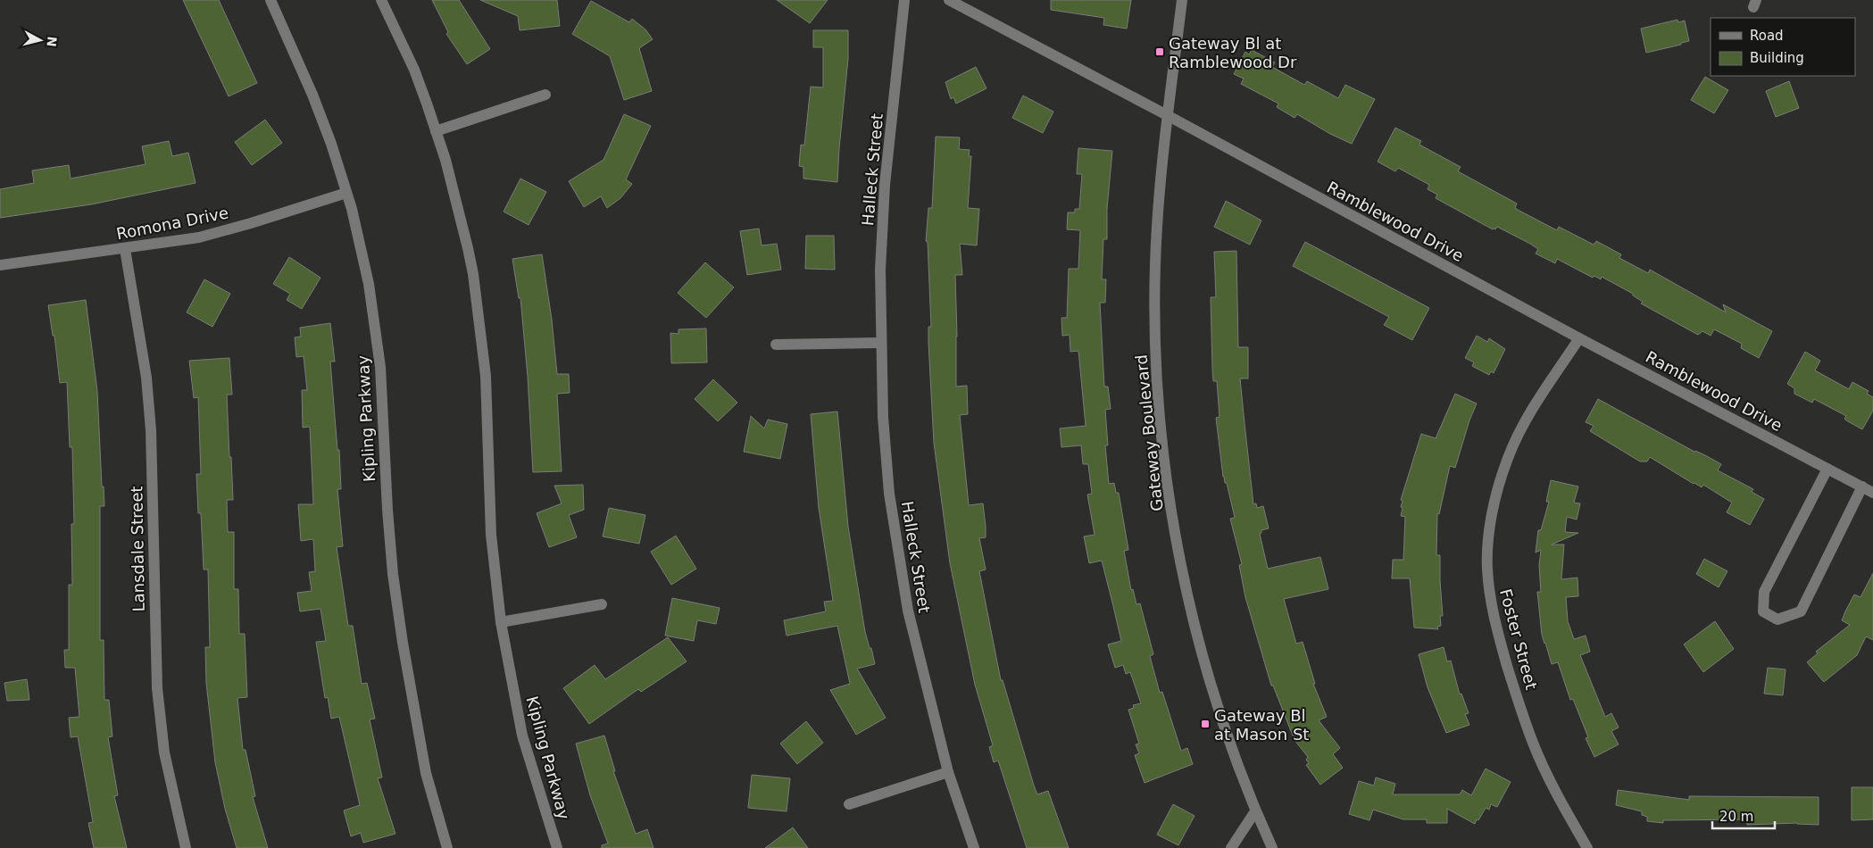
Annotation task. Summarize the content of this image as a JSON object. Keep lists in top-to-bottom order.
{
  "streets": {
    "street": [
      "Halleck Street",
      "Ramblewood Drive",
      "Romona Drive",
      "Kipling Parkway",
      "Gateway Boulevard",
      "Lansdale Street",
      "Foster Street"
    ]
  },
  "crossings": [
    ["Ramblewood Drive", "Gateway Boulevard"],
    ["Ramblewood Drive", "Foster Street"],
    ["Romona Drive", "Kipling Parkway"],
    ["Romona Drive", "Lansdale Street"]
  ],
  "places": {
    "transit": ["Gateway Bl at Ramblewood Dr", "Gateway Bl at Mason St"]
  },
  "legend": ["Road", "Building"],
  "scale_bar": "20 m",
  "north": "right"
}
